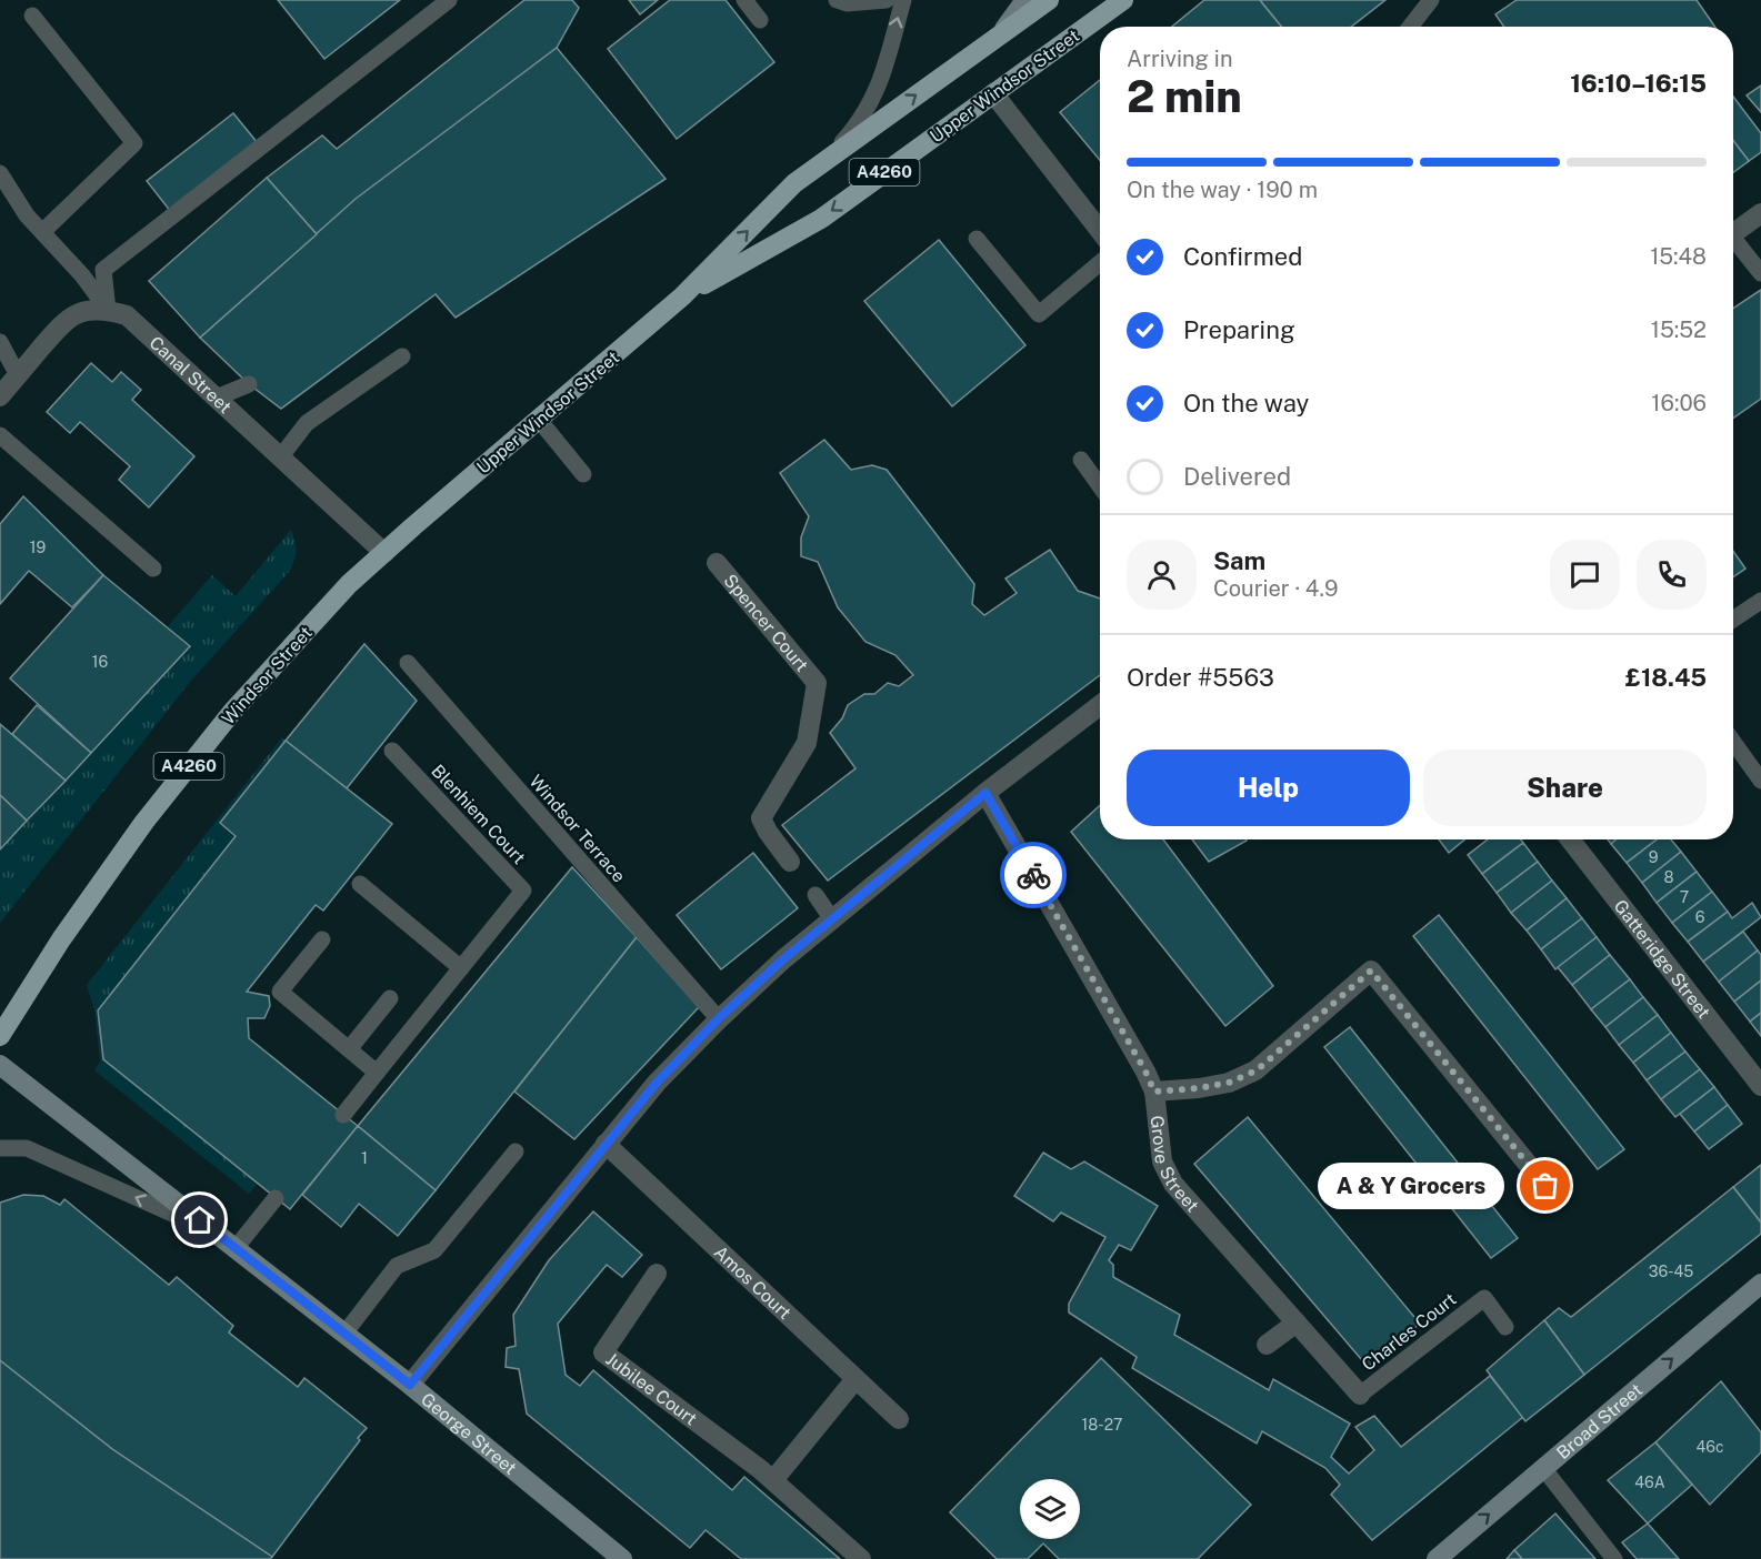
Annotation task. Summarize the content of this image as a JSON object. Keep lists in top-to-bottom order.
{
  "streets": {
    "main road": ["Upper Windsor Street", "A4260", "Windsor Street"],
    "street": [
      "Canal Street",
      "Spencer Court",
      "Gatteridge Street",
      "Grove Street",
      "Amos Court",
      "Jubilee Court",
      "Broad Street",
      "George Street"
    ],
    "lane": ["Blenhiem Court", "Windsor Terrace", "Charles Court"]
  },
  "crossings": [
    ["Upper Windsor Street", "Windsor Street"],
    ["Canal Street", "Windsor Street"],
    ["Grove Street", "Charles Court"]
  ],
  "one_way": ["Broad Street"],
  "places": ["A & Y Grocers"],
  "house_numbers": [
    "19",
    "16",
    "9",
    "8",
    "7",
    "6",
    "1",
    "36-45",
    "18-27",
    "46c",
    "46A"
  ],
  "page": {
    "heading": ["2 min", "Arriving in", "16:10–16:15"],
    "panel": [
      "Sam",
      "Courier · 4.9",
      "Order #5563",
      "£18.45"
    ],
    "bar": "On the way · 190 m",
    "list": [
      ["Confirmed", "15:48"],
      ["Preparing", "15:52"],
      ["On the way", "16:06"],
      "Delivered"
    ],
    "buttons": ["Help", "Share"],
    "bubble": "A & Y Grocers"
  }
}
